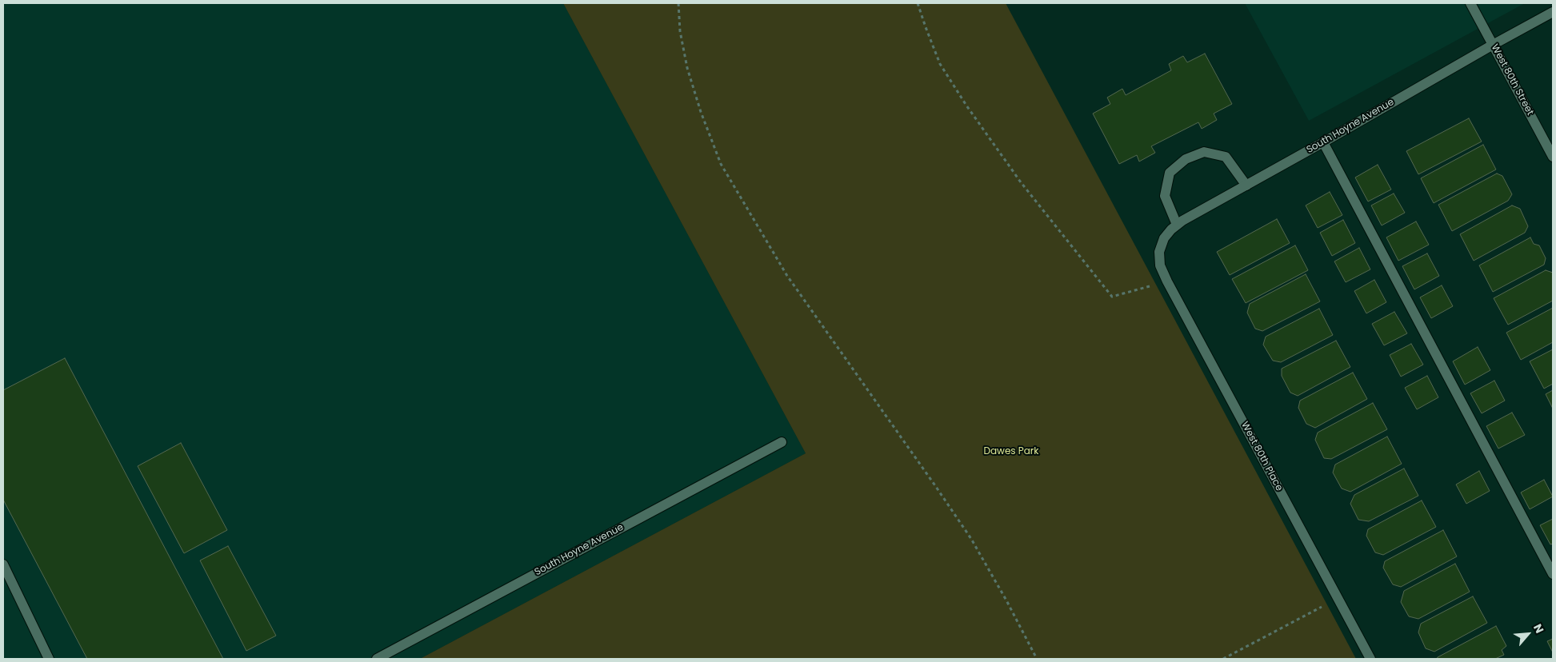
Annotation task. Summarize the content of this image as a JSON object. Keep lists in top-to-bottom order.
{
  "streets": {
    "street": ["West 80th Street", "South Hoyne Avenue", "West 80th Place"]
  },
  "crossings": [
    ["West 80th Street", "South Hoyne Avenue"],
    ["South Hoyne Avenue", "West 80th Place"]
  ],
  "parks": ["Dawes Park"],
  "north": "top right"
}
